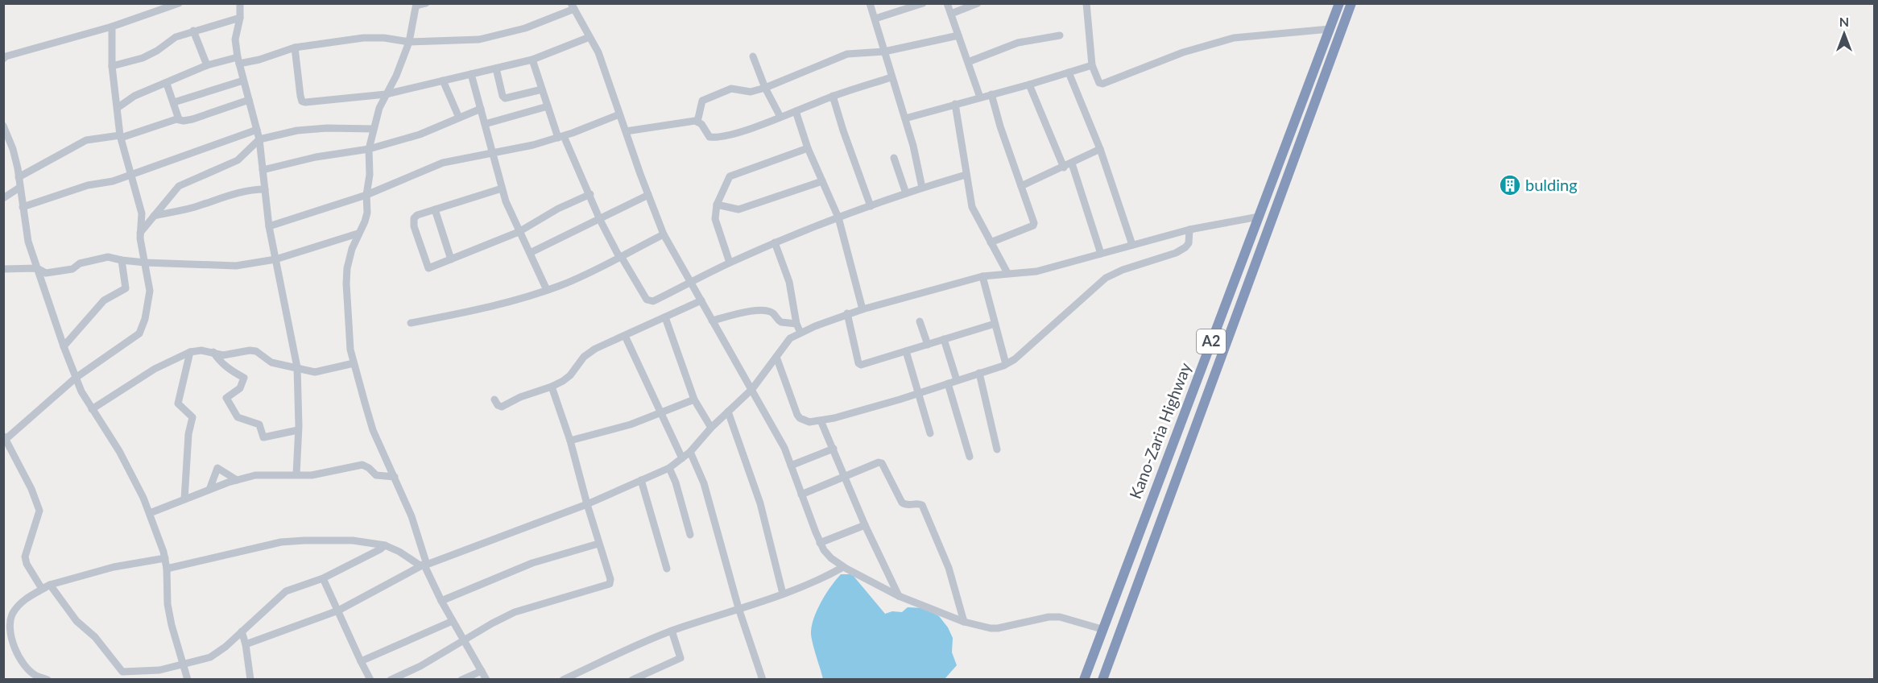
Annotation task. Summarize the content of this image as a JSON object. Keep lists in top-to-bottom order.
{
  "streets": {
    "highway": ["A2", "Kano-Zaria Highway"]
  },
  "places": {
    "building": ["bulding"]
  },
  "north": "top"
}
